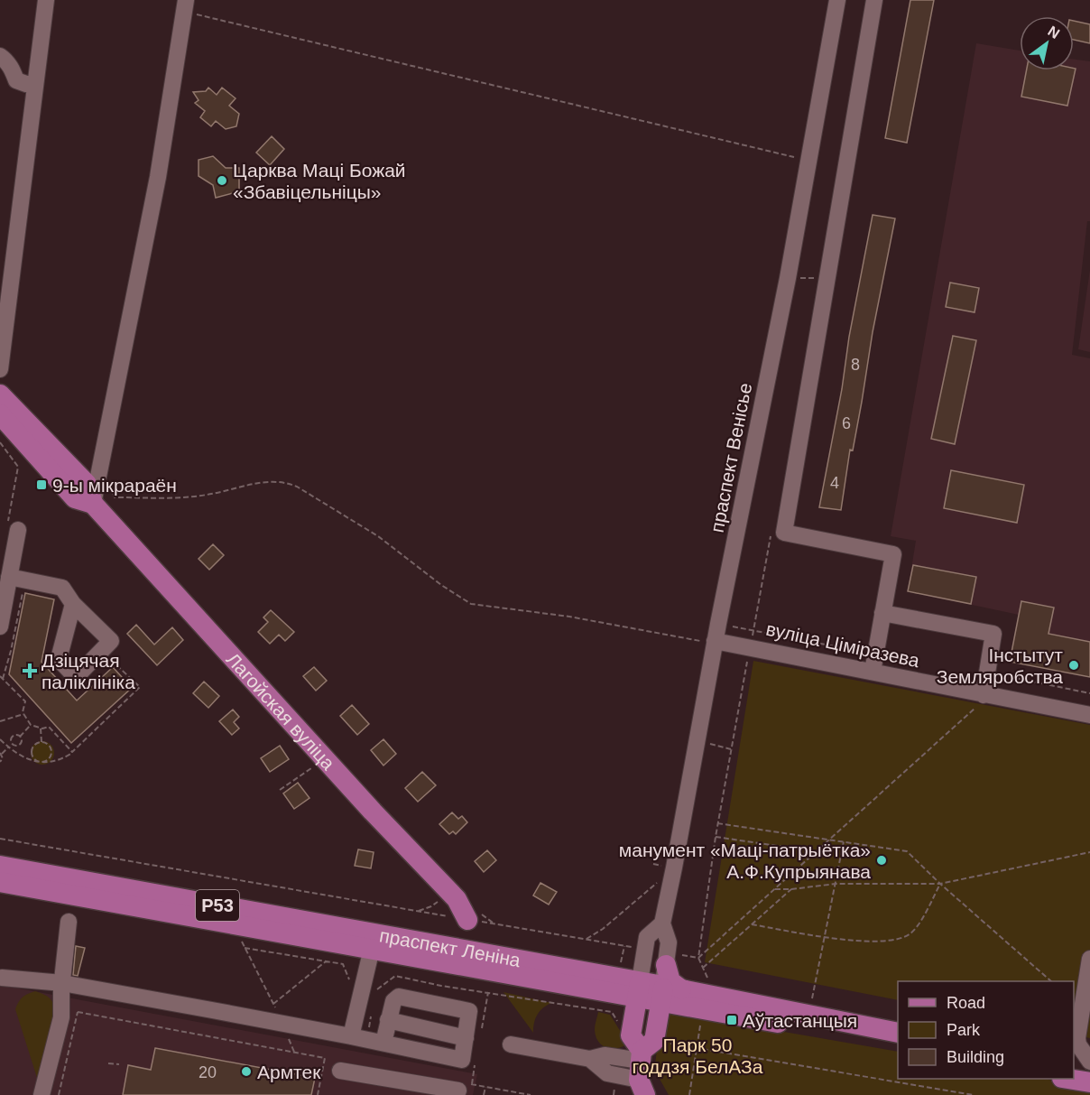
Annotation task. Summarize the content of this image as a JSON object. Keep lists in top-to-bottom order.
{
  "streets": {
    "main road": ["Лагойская вуліца", "Р53", "праспект Леніна"],
    "street": ["праспект Венісье", "вуліца Ціміразева"]
  },
  "crossings": [
    ["праспект Венісье", "вуліца Ціміразева"],
    ["праспект Венісье", "праспект Леніна"]
  ],
  "parks": ["Парк 50 годдзя БелАЗа"],
  "places": {
    "other": [
      "Царква Маці Божай «Збавіцельніцы»",
      "Інстытут Земляробства",
      "манумент «Маці-патрыётка» А.Ф.Купрыянава",
      "Армтек"
    ],
    "transit": ["9-ы мікрараён", "Аўтастанцыя"],
    "health": ["Дзіцячая паліклініка"]
  },
  "house_numbers": [
    "8",
    "6",
    "4",
    "20"
  ],
  "legend": ["Road", "Park", "Building"],
  "north": "top right"
}
